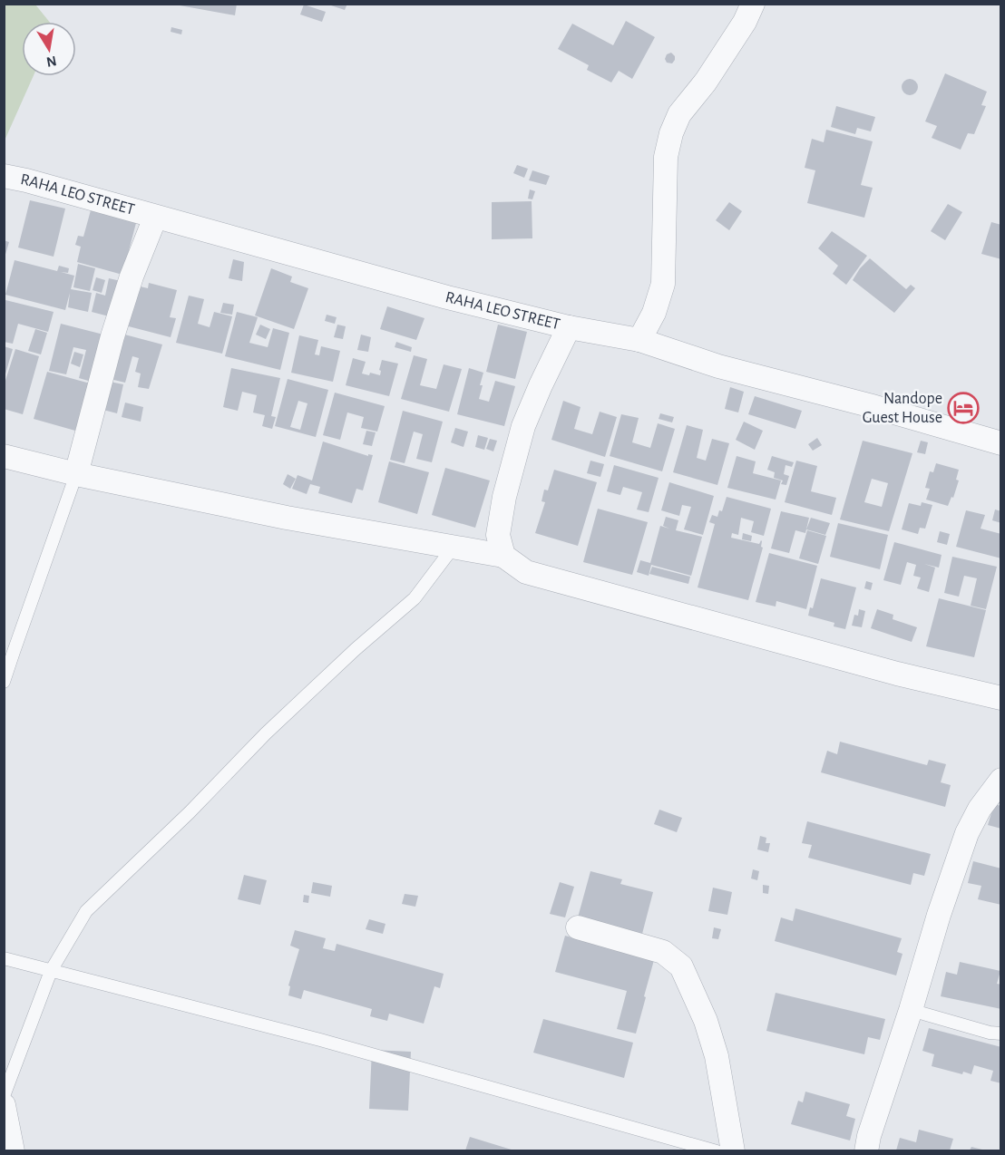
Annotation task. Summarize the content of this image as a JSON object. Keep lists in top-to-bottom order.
{
  "streets": {
    "street": ["RAHA LEO STREET"]
  },
  "places": {
    "hotel": ["Nandope Guest House"]
  },
  "north": "bottom"
}
